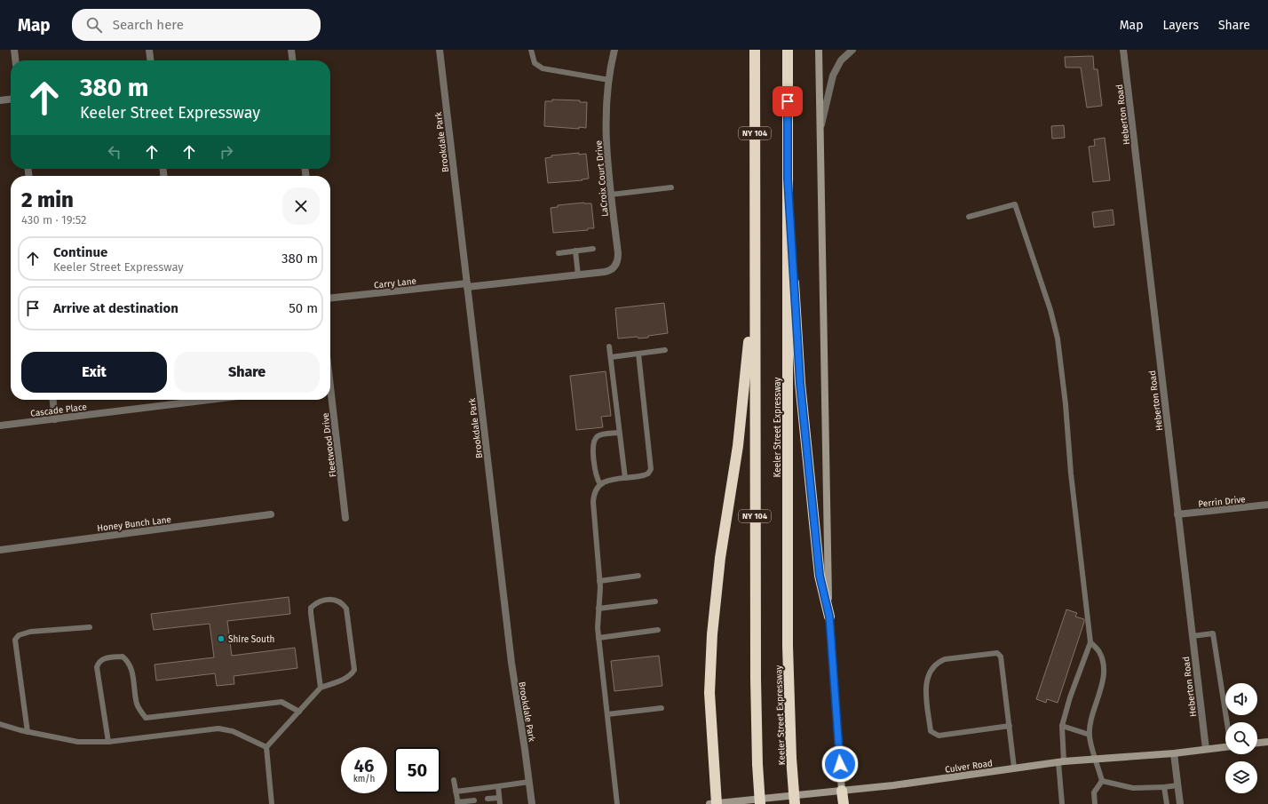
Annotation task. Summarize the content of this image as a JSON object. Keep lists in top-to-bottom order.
{
  "streets": {
    "highway": ["NY 104", "Keeler Street Expressway"],
    "main road": ["Culver Road"],
    "street": [
      "Heberton Road",
      "Brookdale Park",
      "LaCroix Court Drive",
      "Carry Lane",
      "Cascade Place",
      "Fleetwood Drive",
      "Perrin Drive",
      "Honey Bunch Lane"
    ]
  },
  "crossings": [
    ["Heberton Road", "Perrin Drive"],
    ["Heberton Road", "Culver Road"],
    ["Brookdale Park", "Carry Lane"],
    ["LaCroix Court Drive", "Carry Lane"]
  ],
  "places": ["Shire South"],
  "page": {
    "header": "Map",
    "search": "Search here",
    "nav": ["Map", "Layers", "Share"],
    "turn": ["380 m", "Keeler Street Expressway"],
    "heading": ["2 min", "430 m · 19:52"],
    "list": [
      {
        "name": "Continue",
        "note": "Keeler Street Expressway",
        "value": "380 m"
      },
      {
        "name": "Arrive at destination",
        "value": "50 m"
      }
    ],
    "buttons": ["Exit", "Share"],
    "speed": "46 km/h",
    "limit": "50"
  }
}
